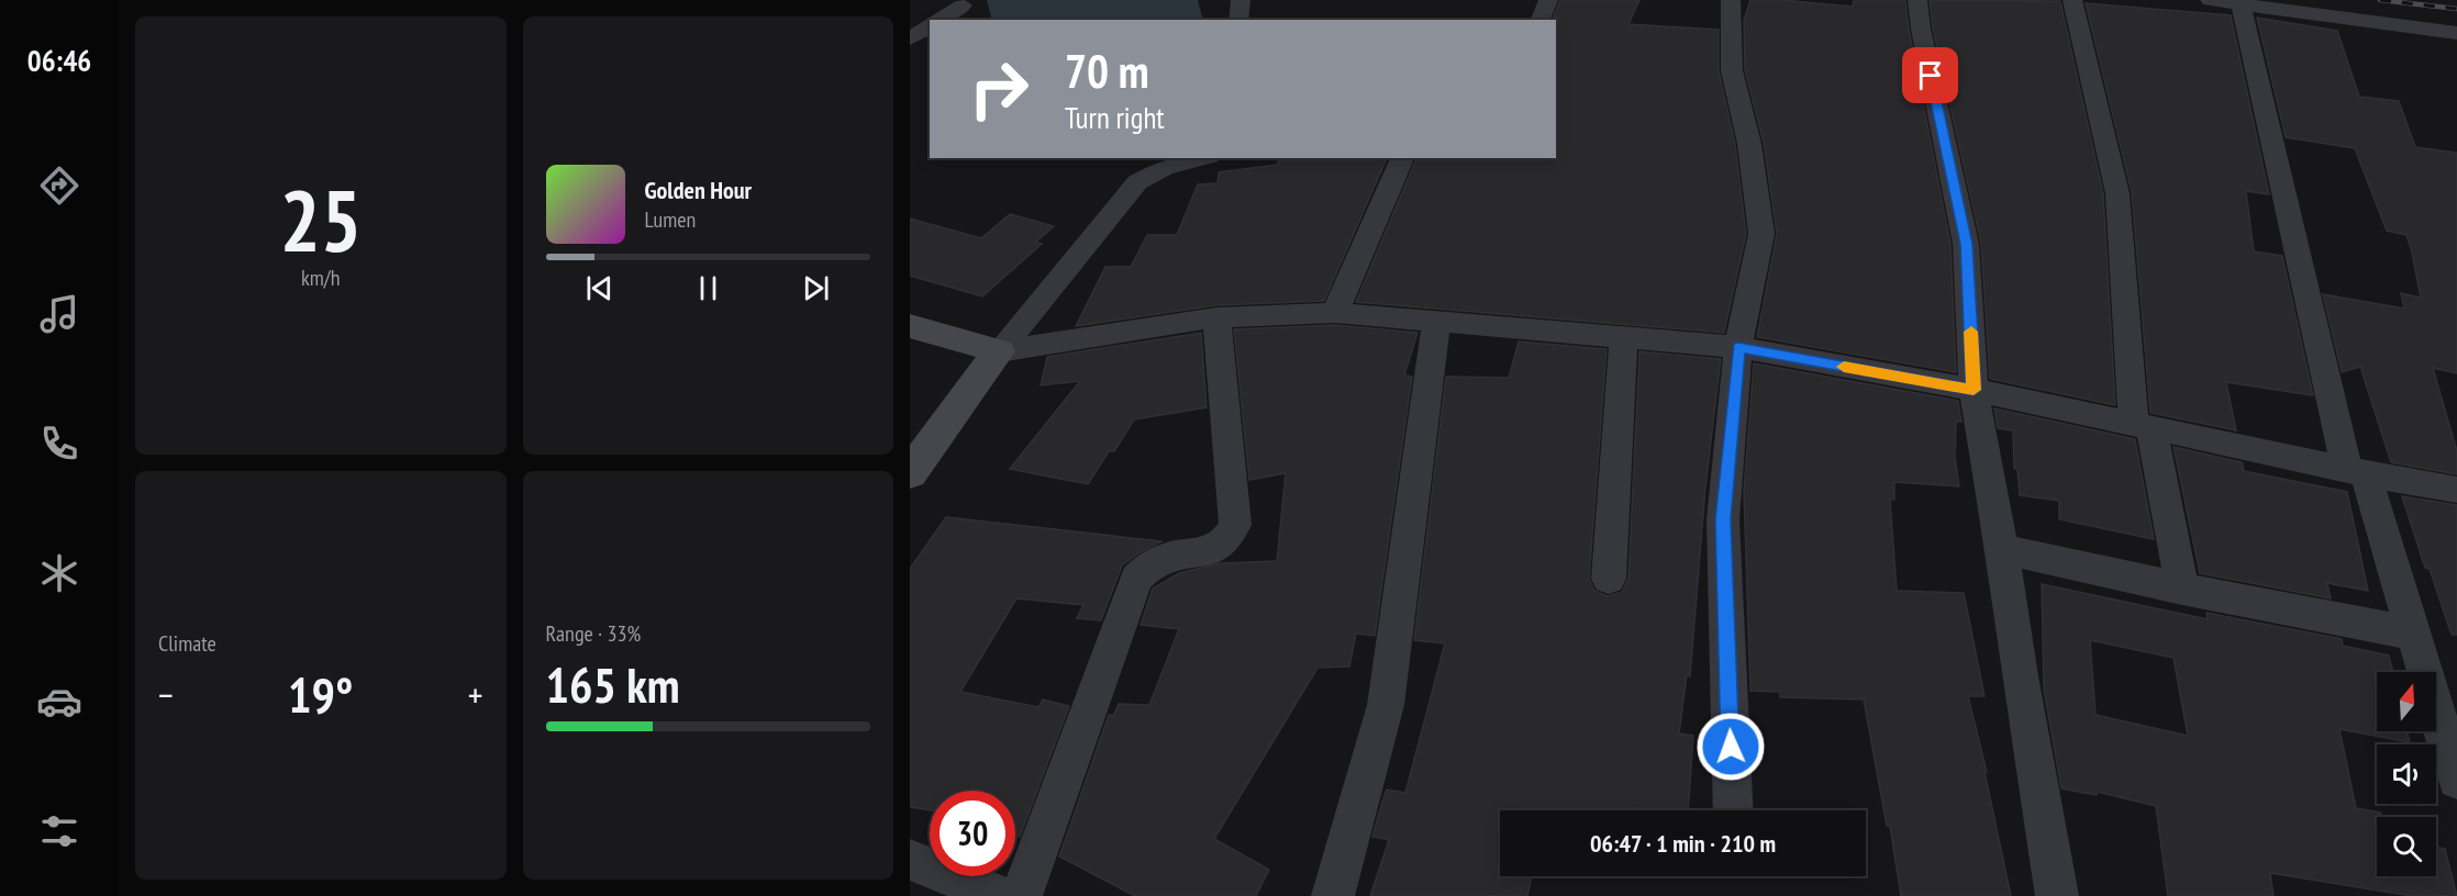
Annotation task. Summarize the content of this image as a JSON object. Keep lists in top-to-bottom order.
{
  "north": "top",
  "page": {
    "tabs": "06:46",
    "tile": [
      ["25", "km/h"],
      "Climate",
      ["Range · 33%", "165 km"]
    ],
    "turn": ["70 m", "Turn right"],
    "song": ["Golden Hour", "Lumen"],
    "heat": ["−", "19°", "+"],
    "limit": "30",
    "trip": "06:47 · 1 min · 210 m"
  }
}
